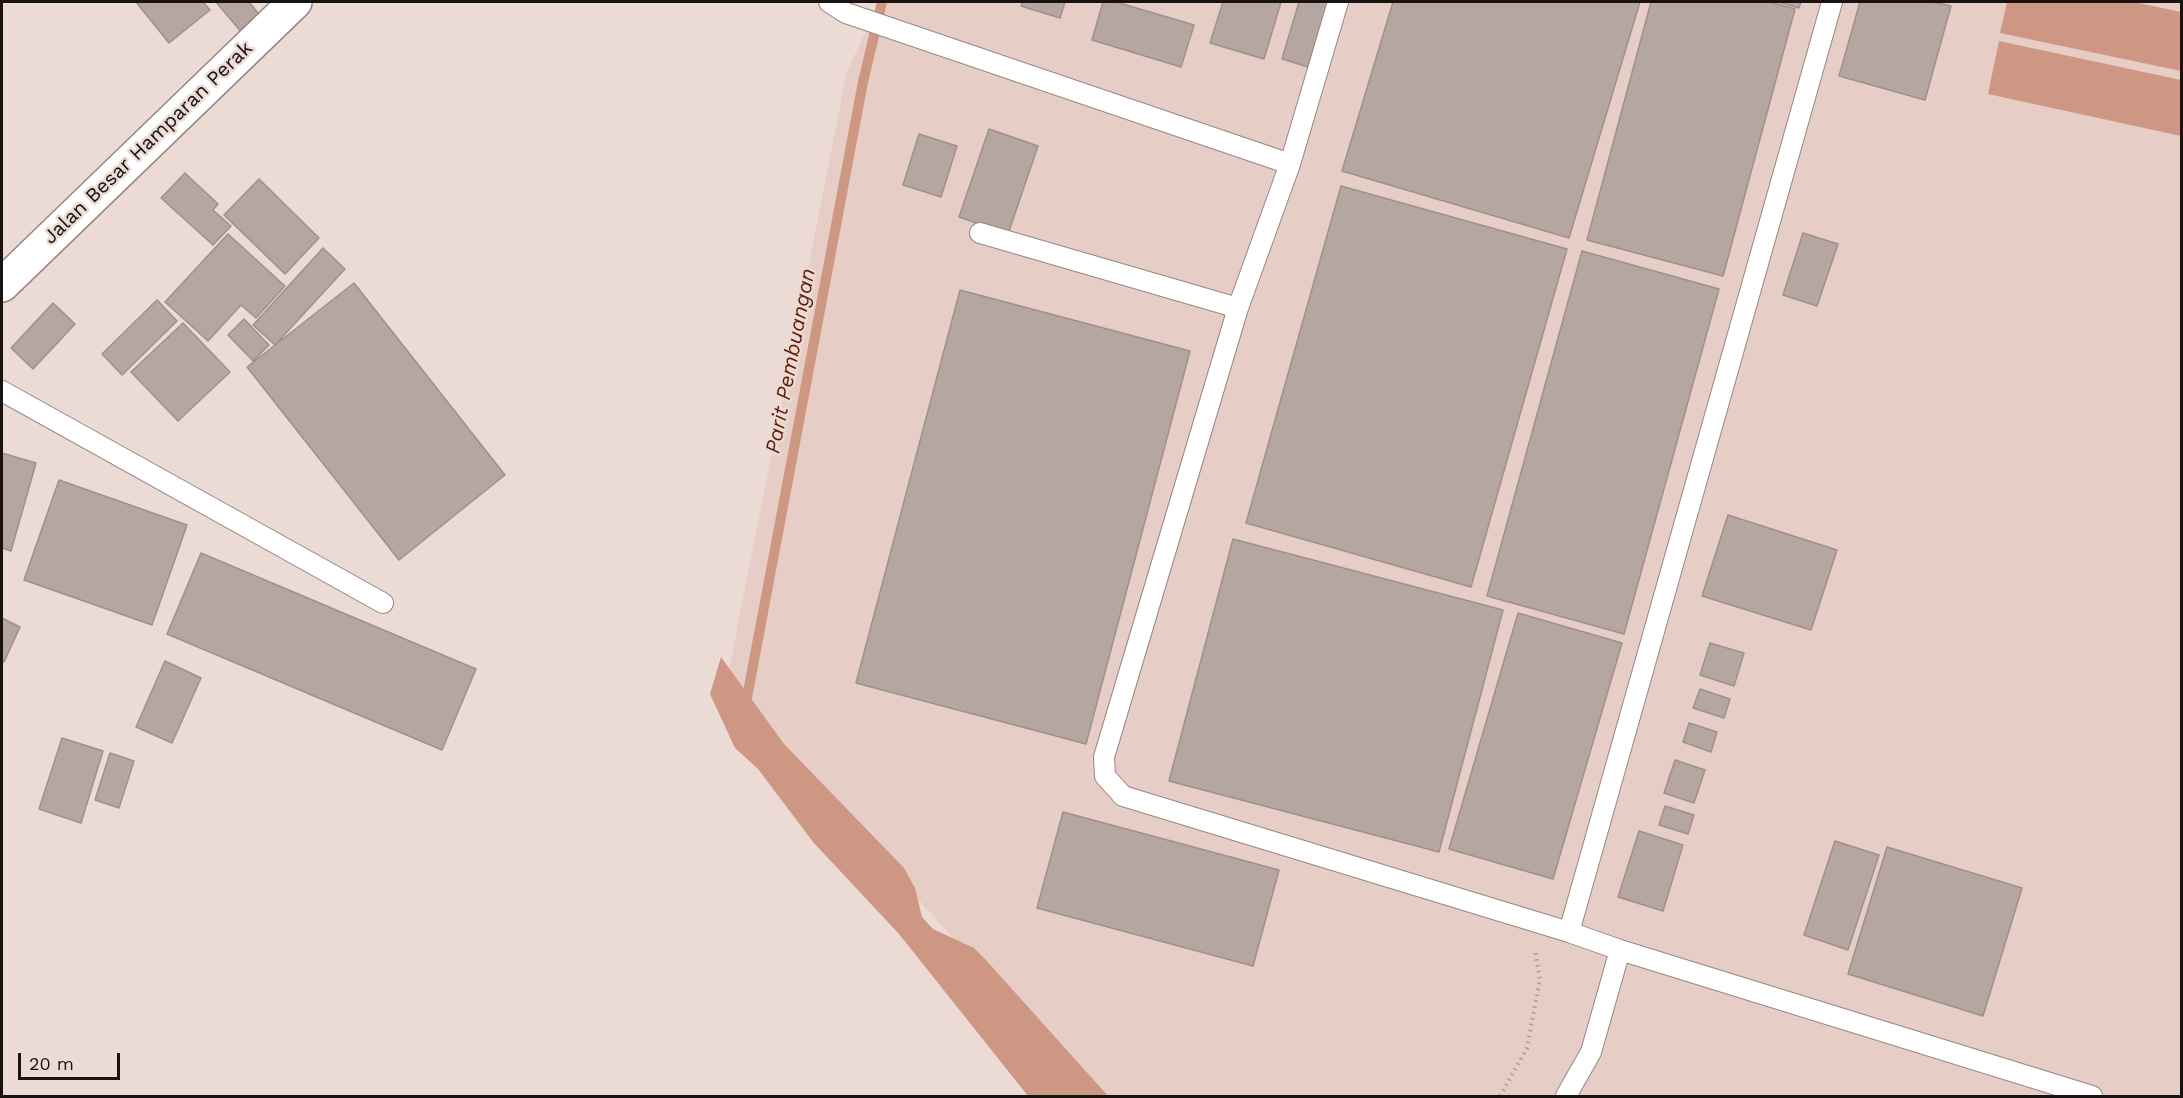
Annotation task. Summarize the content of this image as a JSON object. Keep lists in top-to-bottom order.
{
  "streets": {
    "main road": ["Jalan Besar Hamparan Perak"]
  },
  "water": ["Parit Pembuangan"],
  "scale_bar": "20 m"
}
